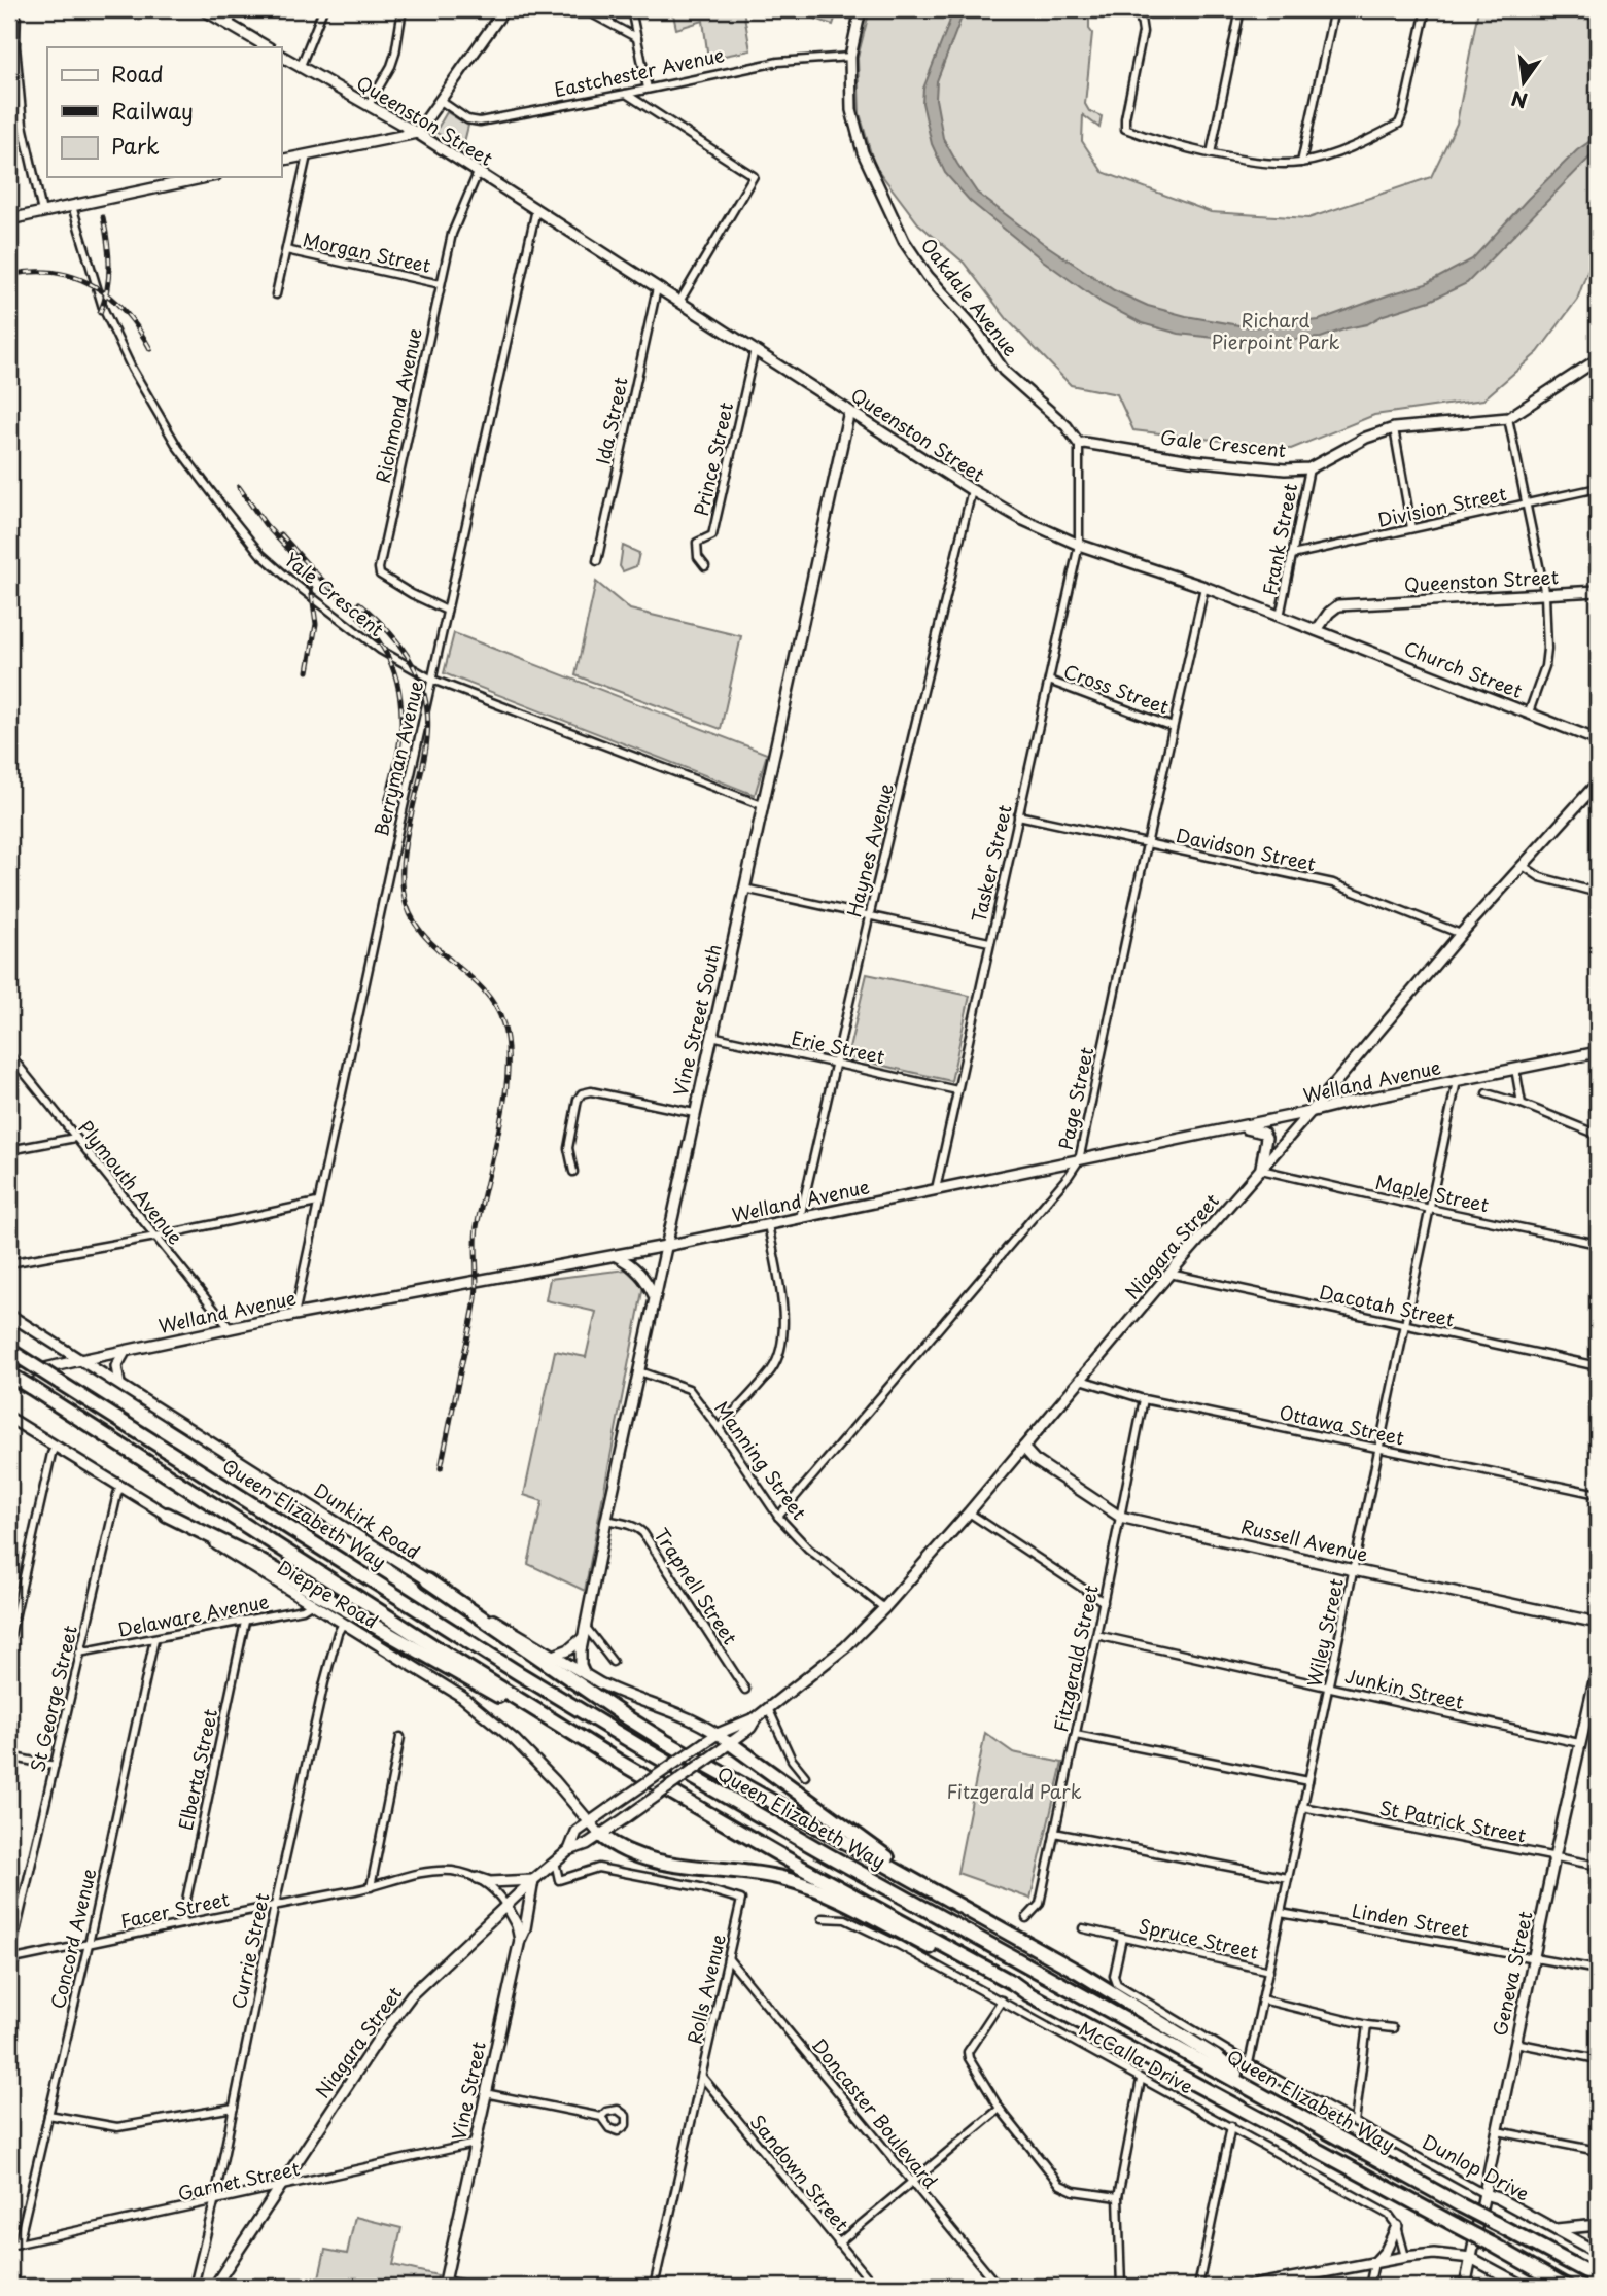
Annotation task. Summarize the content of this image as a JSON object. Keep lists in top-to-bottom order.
{
  "streets": {
    "highway": ["Queen Elizabeth Way"],
    "main road": [
      "Queenston Street",
      "Oakdale Avenue",
      "Gale Crescent",
      "Church Street",
      "Vine Street South",
      "Welland Avenue",
      "Niagara Street",
      "Dunkirk Road",
      "Russell Avenue",
      "Dieppe Road",
      "Geneva Street",
      "Vine Street",
      "Dunlop Drive"
    ],
    "street": [
      "Eastchester Avenue",
      "Morgan Street",
      "Richmond Avenue",
      "Ida Street",
      "Prince Street",
      "Division Street",
      "Frank Street",
      "Yale Crescent",
      "Cross Street",
      "Berryman Avenue",
      "Haynes Avenue",
      "Davidson Street",
      "Tasker Street",
      "Erie Street",
      "Page Street",
      "Plymouth Avenue",
      "Maple Street",
      "Dacotah Street",
      "Ottawa Street",
      "Manning Street",
      "Trapnell Street",
      "Delaware Avenue",
      "Wiley Street",
      "Fitzgerald Street",
      "Junkin Street",
      "St George Street",
      "Elberta Street",
      "St Patrick Street",
      "Facer Street",
      "Linden Street",
      "Concord Avenue",
      "Spruce Street",
      "Currie Street",
      "Rolls Avenue",
      "McCalla Drive",
      "Doncaster Boulevard",
      "Sandown Street",
      "Garnet Street"
    ]
  },
  "crossings": [
    ["Eastchester Avenue", "Oakdale Avenue"],
    ["Queenston Street", "Richmond Avenue"],
    ["Queenston Street", "Ida Street"],
    ["Queenston Street", "Prince Street"],
    ["Queenston Street", "Frank Street"],
    ["Queenston Street", "Church Street"],
    ["Queenston Street", "Berryman Avenue"],
    ["Queenston Street", "Haynes Avenue"],
    ["Queenston Street", "Tasker Street"],
    ["Queenston Street", "Vine Street South"],
    ["Queenston Street", "Page Street"],
    ["Morgan Street", "Richmond Avenue"],
    ["Oakdale Avenue", "Gale Crescent"],
    ["Richmond Avenue", "Berryman Avenue"],
    ["Gale Crescent", "Frank Street"],
    ["Division Street", "Frank Street"],
    ["Yale Crescent", "Berryman Avenue"],
    ["Yale Crescent", "Vine Street South"],
    ["Cross Street", "Tasker Street"],
    ["Cross Street", "Page Street"],
    ["Berryman Avenue", "Welland Avenue"],
    ["Haynes Avenue", "Erie Street"],
    ["Haynes Avenue", "Welland Avenue"],
    ["Davidson Street", "Tasker Street"],
    ["Davidson Street", "Page Street"],
    ["Davidson Street", "Niagara Street"],
    ["Tasker Street", "Erie Street"],
    ["Tasker Street", "Welland Avenue"],
    ["Vine Street South", "Erie Street"],
    ["Vine Street South", "Welland Avenue"],
    ["Vine Street South", "Manning Street"],
    ["Vine Street South", "Dunkirk Road"],
    ["Vine Street South", "Trapnell Street"],
    ["Welland Avenue", "Page Street"],
    ["Welland Avenue", "Plymouth Avenue"],
    ["Welland Avenue", "Niagara Street"],
    ["Welland Avenue", "Dunkirk Road"],
    ["Welland Avenue", "Wiley Street"],
    ["Page Street", "Manning Street"],
    ["Maple Street", "Niagara Street"],
    ["Maple Street", "Wiley Street"],
    ["Niagara Street", "Dacotah Street"],
    ["Niagara Street", "Ottawa Street"],
    ["Niagara Street", "Manning Street"],
    ["Niagara Street", "Dunkirk Road"],
    ["Niagara Street", "Russell Avenue"],
    ["Niagara Street", "Dieppe Road"],
    ["Niagara Street", "Rolls Avenue"],
    ["Niagara Street", "Vine Street"],
    ["Niagara Street", "Garnet Street"],
    ["Dacotah Street", "Wiley Street"],
    ["Ottawa Street", "Wiley Street"],
    ["Ottawa Street", "Fitzgerald Street"],
    ["Russell Avenue", "Wiley Street"],
    ["Russell Avenue", "Fitzgerald Street"],
    ["Dieppe Road", "Delaware Avenue"],
    ["Dieppe Road", "St George Street"],
    ["Dieppe Road", "Currie Street"],
    ["Delaware Avenue", "St George Street"],
    ["Delaware Avenue", "Elberta Street"],
    ["Delaware Avenue", "Concord Avenue"],
    ["Wiley Street", "Junkin Street"],
    ["Wiley Street", "St Patrick Street"],
    ["Wiley Street", "Linden Street"],
    ["Wiley Street", "Spruce Street"],
    ["Wiley Street", "Dunlop Drive"],
    ["Fitzgerald Street", "Junkin Street"],
    ["Junkin Street", "Geneva Street"],
    ["St George Street", "Facer Street"],
    ["Elberta Street", "Facer Street"],
    ["St Patrick Street", "Geneva Street"],
    ["Facer Street", "Concord Avenue"],
    ["Facer Street", "Currie Street"],
    ["Linden Street", "Geneva Street"],
    ["Concord Avenue", "Garnet Street"],
    ["Spruce Street", "Dunlop Drive"],
    ["Currie Street", "Garnet Street"],
    ["Geneva Street", "Dunlop Drive"],
    ["Rolls Avenue", "Doncaster Boulevard"],
    ["Rolls Avenue", "Sandown Street"],
    ["Vine Street", "Garnet Street"]
  ],
  "parks": ["Richard Pierpoint Park", "Fitzgerald Park"],
  "legend": ["Road", "Railway", "Park"],
  "north": "bottom"
}
